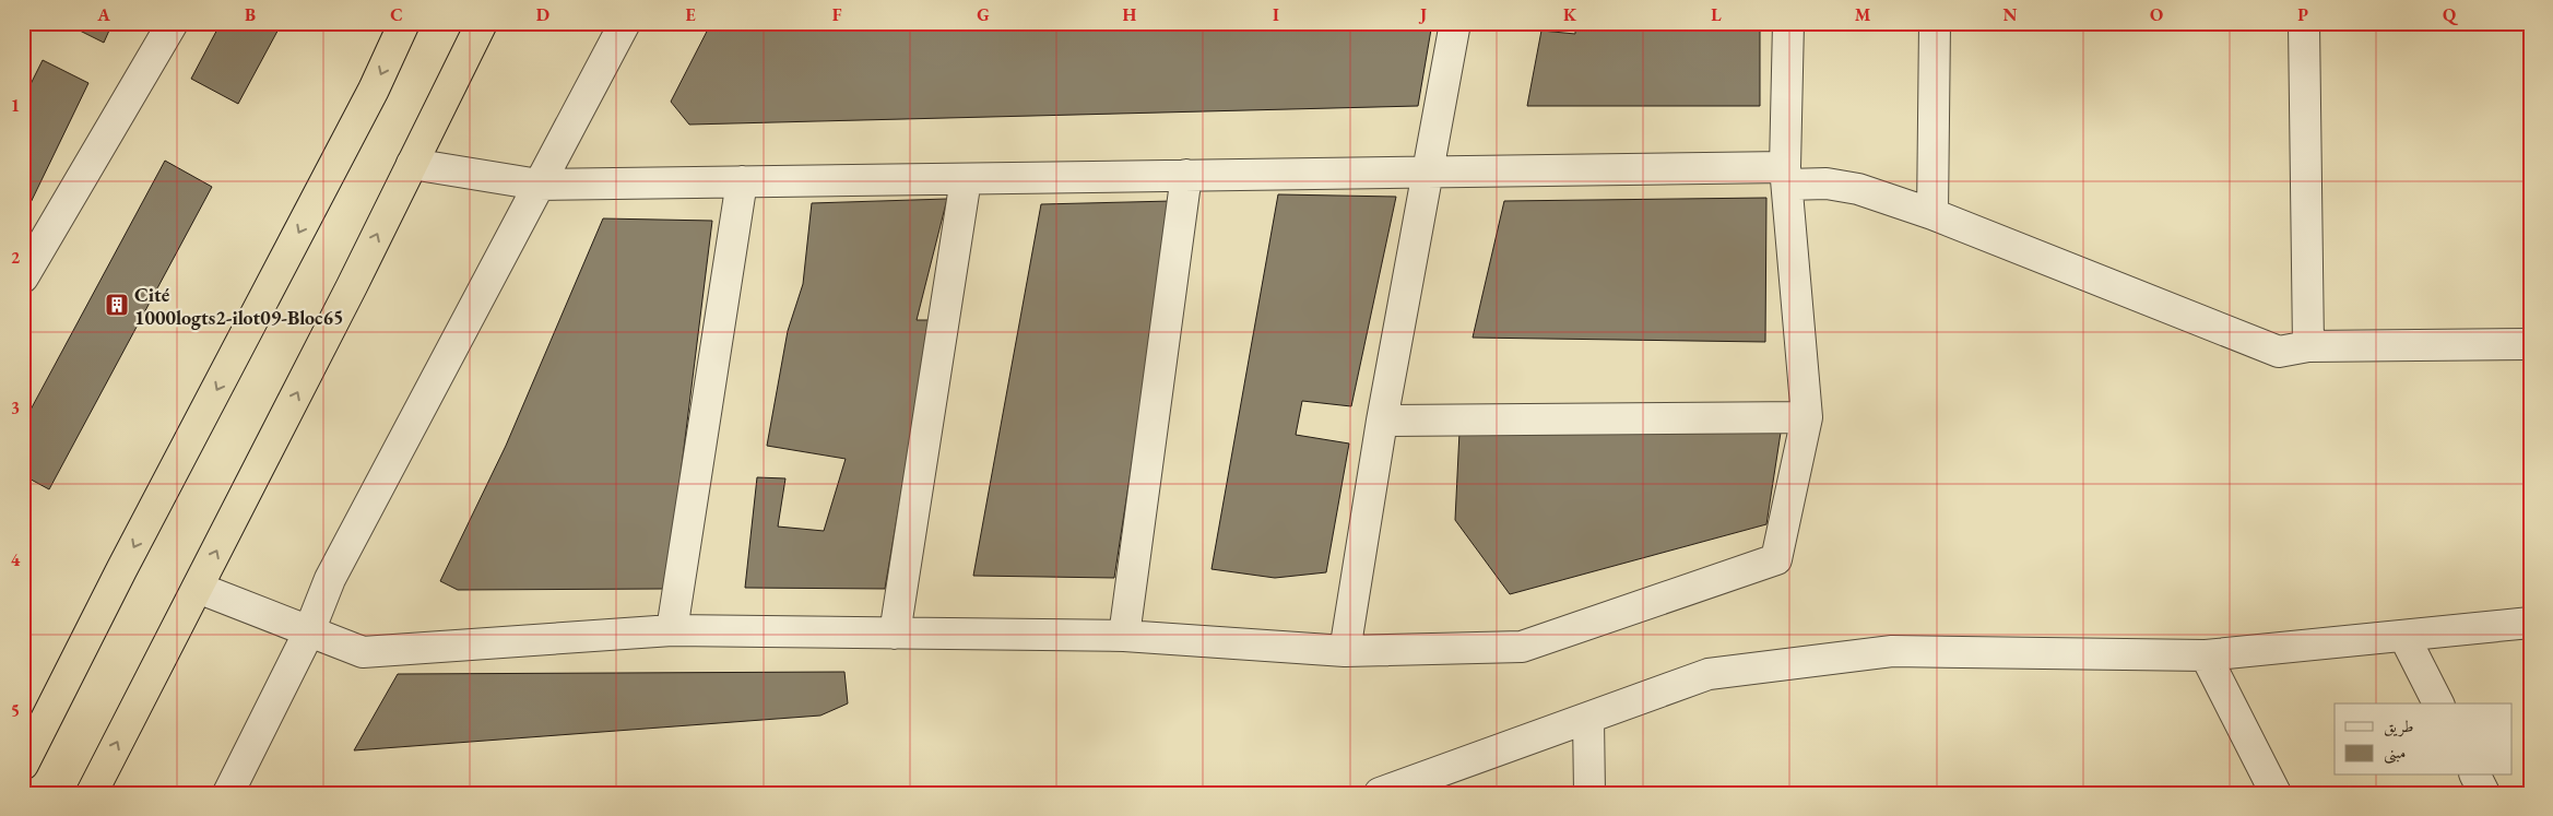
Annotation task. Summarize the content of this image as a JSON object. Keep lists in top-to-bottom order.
{
  "places": {
    "building": ["Cité 1000logts2-ilot09-Bloc65"]
  },
  "legend": ["طريق", "مبنى"],
  "grid": {
    "columns": [
      "A",
      "B",
      "C",
      "D",
      "E",
      "F",
      "G",
      "H",
      "I",
      "J",
      "K",
      "L",
      "M",
      "N",
      "O",
      "P",
      "Q"
    ],
    "rows": [
      "1",
      "2",
      "3",
      "4",
      "5"
    ]
  }
}
